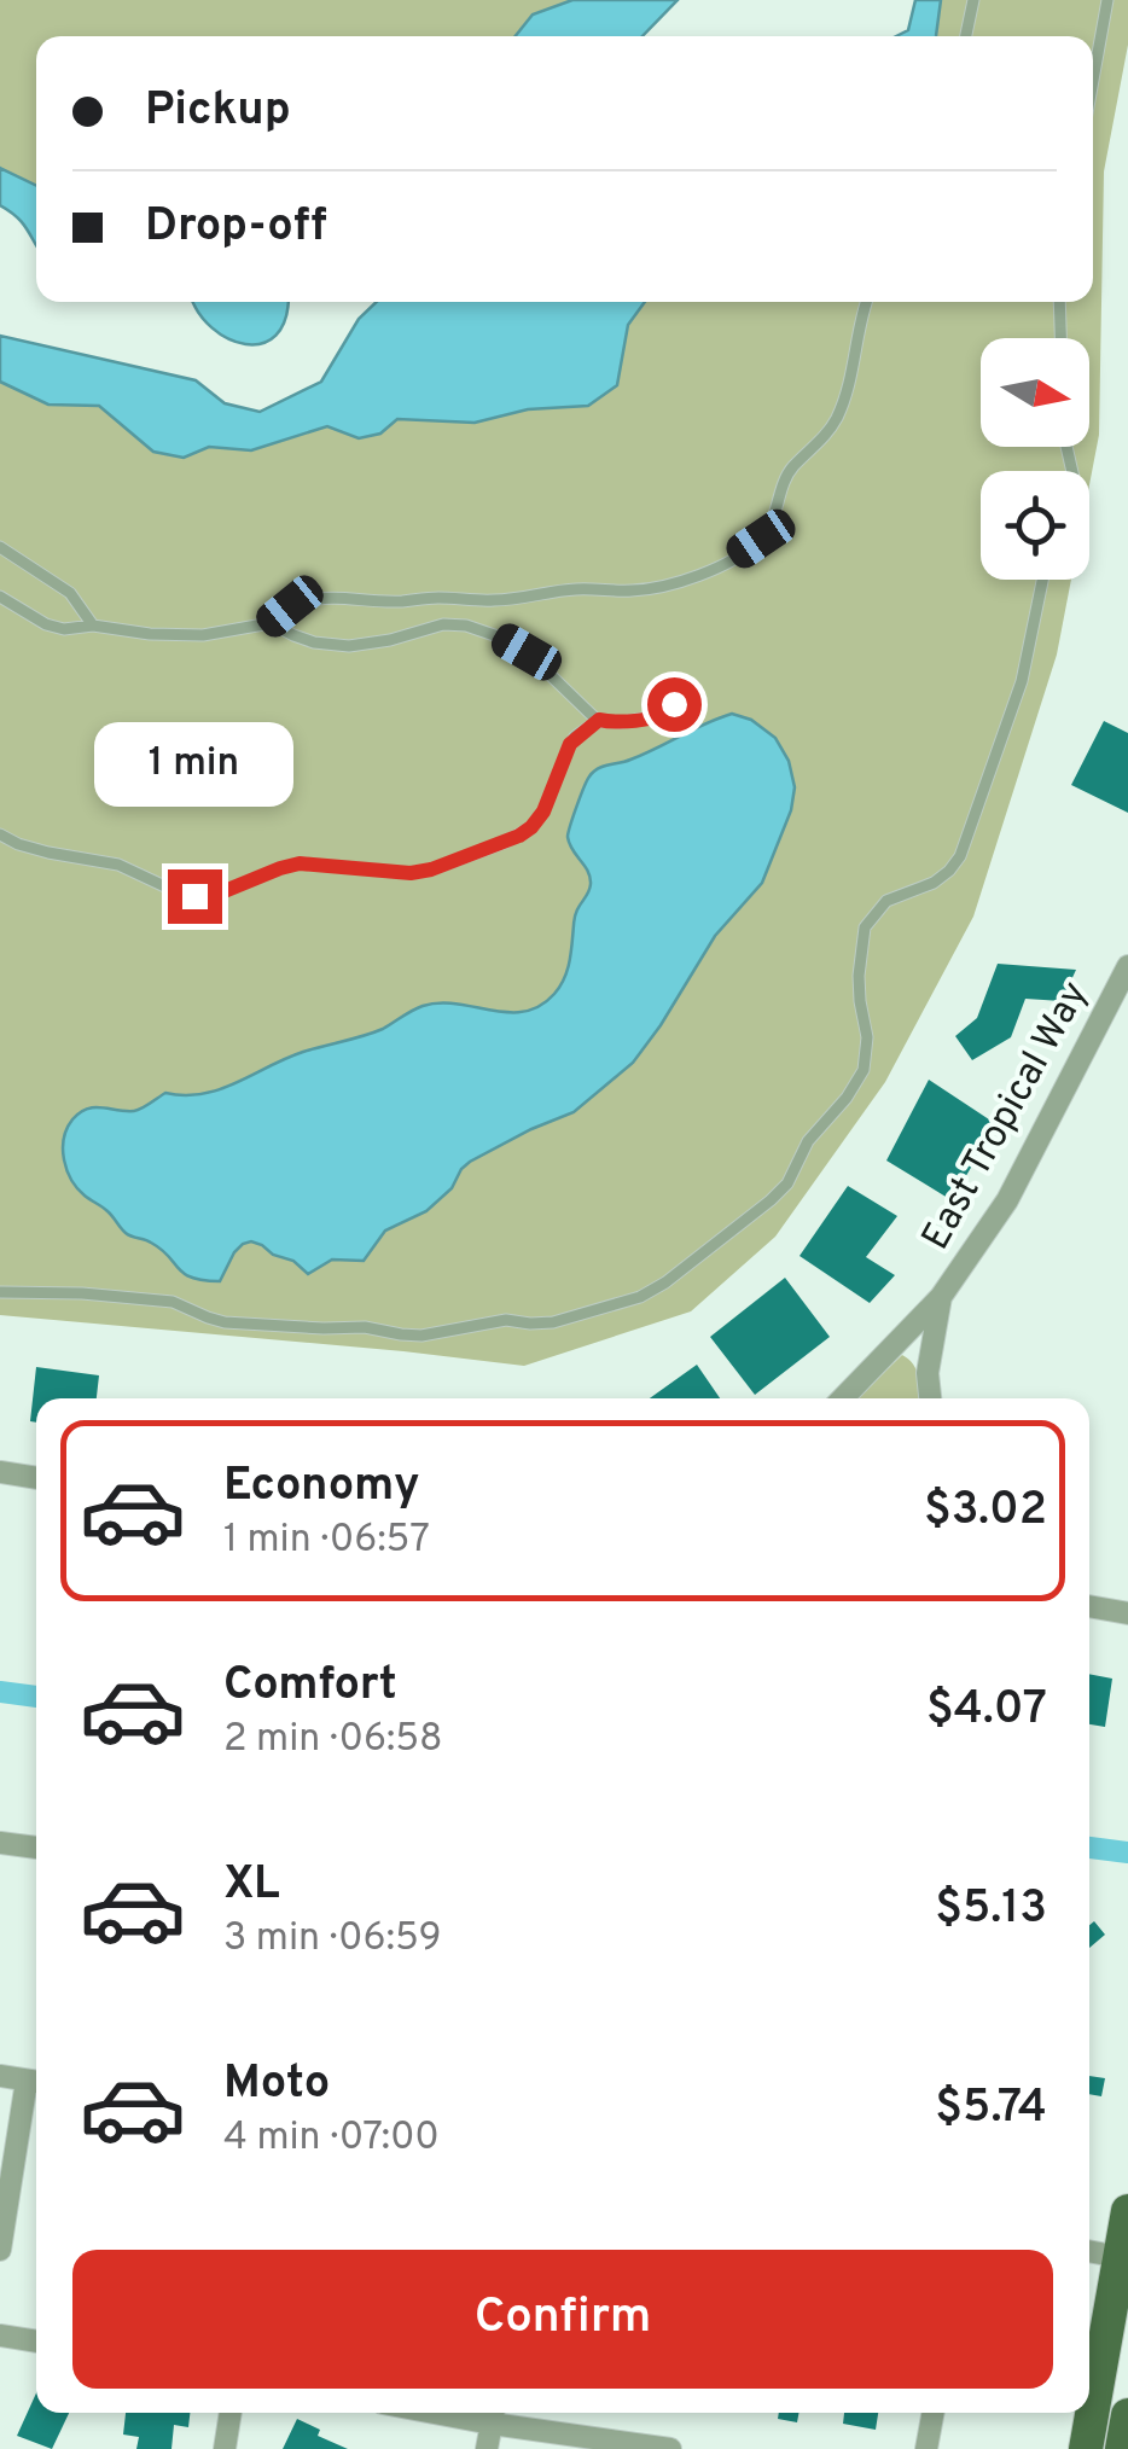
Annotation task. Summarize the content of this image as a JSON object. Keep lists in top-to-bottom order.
{
  "streets": {
    "street": ["East Tropical Way"]
  },
  "north": "right",
  "page": {
    "banner": ["Pickup", "Drop-off"],
    "bubble": "1 min",
    "list": [
      {
        "name": "Economy",
        "note": "1 min · 06:57",
        "value": "$3.02"
      },
      {
        "name": "Comfort",
        "note": "2 min · 06:58",
        "value": "$4.07"
      },
      {
        "name": "XL",
        "note": "3 min · 06:59",
        "value": "$5.13"
      },
      {
        "name": "Moto",
        "note": "4 min · 07:00",
        "value": "$5.74"
      }
    ],
    "buttons": "Confirm"
  }
}
